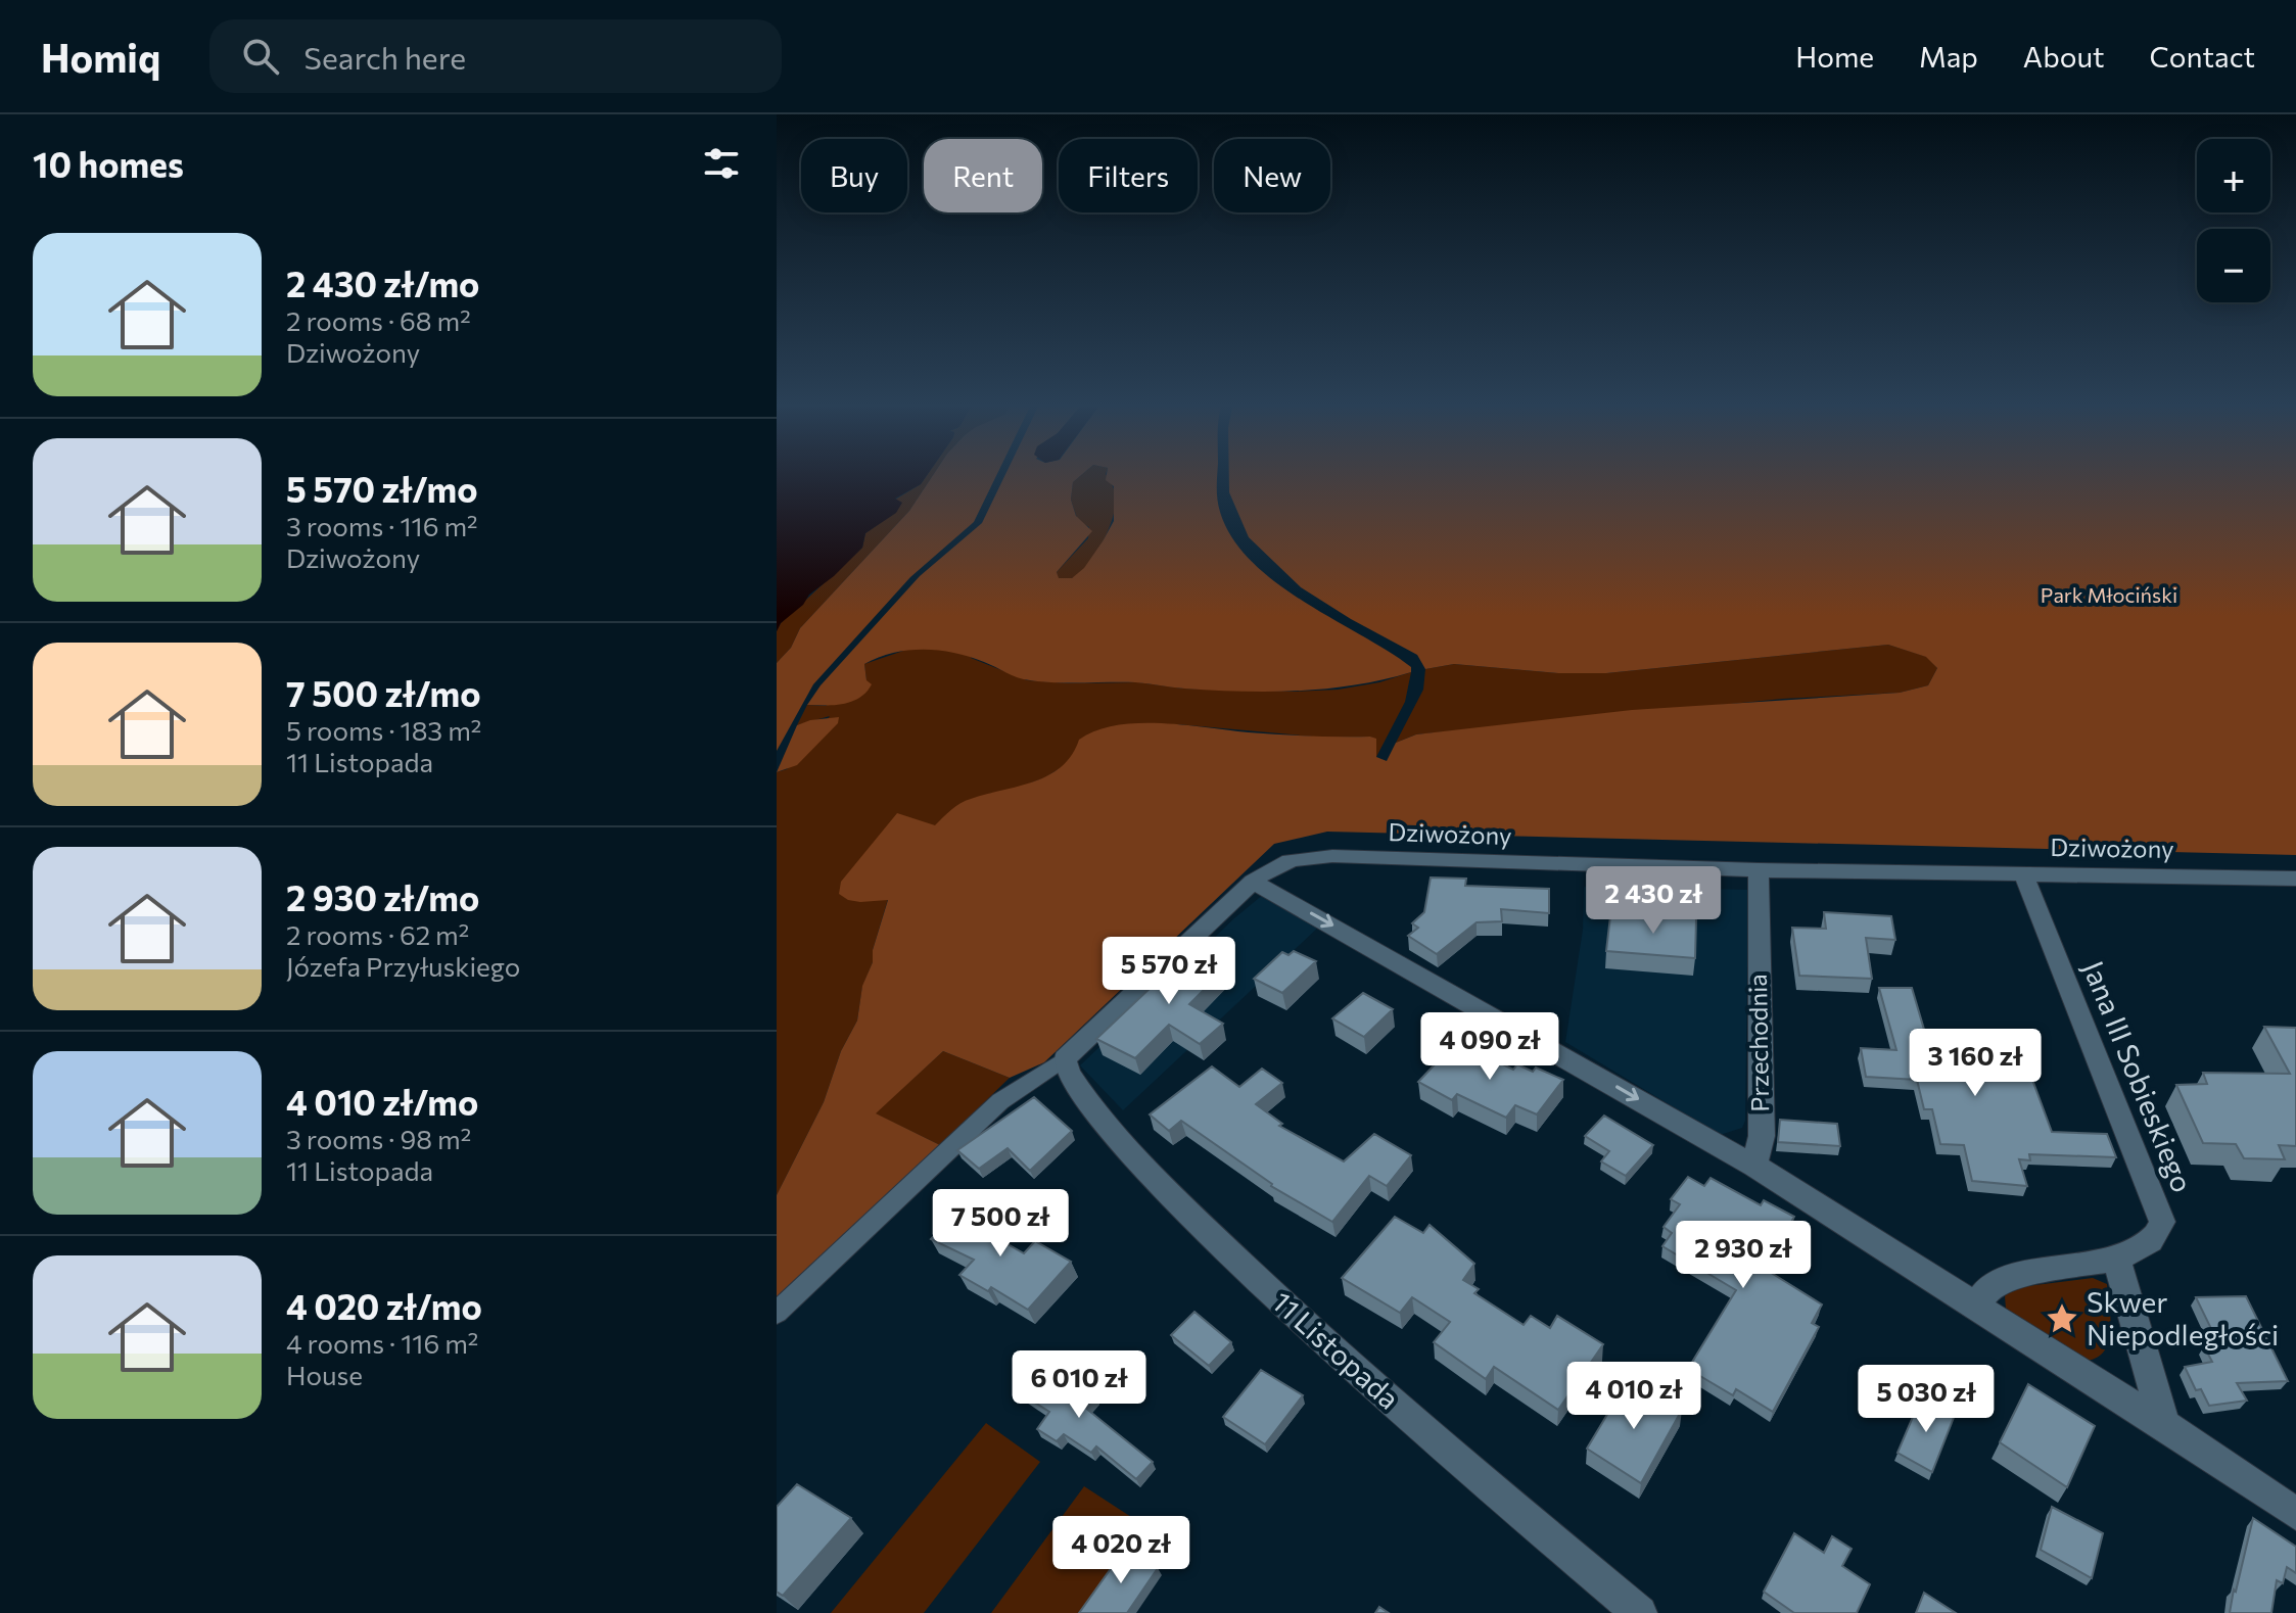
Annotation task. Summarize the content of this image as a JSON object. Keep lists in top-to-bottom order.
{
  "streets": {
    "street": [
      "Dziwożony",
      "Przechodnia",
      "Jana III Sobieskiego",
      "11 Listopada"
    ]
  },
  "crossings": [
    ["Dziwożony", "Przechodnia"],
    ["Dziwożony", "Jana III Sobieskiego"],
    ["Dziwożony", "11 Listopada"]
  ],
  "parks": ["Park Młociński"],
  "places": {
    "place": ["Skwer Niepodległości"]
  },
  "page": {
    "header": "Homiq",
    "search": "Search here",
    "nav": [
      "Home",
      "Map",
      "About",
      "Contact"
    ],
    "heading": "10 homes",
    "map_buttons": ["+", "−"],
    "chip": [
      "Buy",
      "Rent",
      "Filters",
      "New"
    ],
    "list": [
      {
        "name": "2 430 zł/mo",
        "note": "2 rooms · 68 m² · Dziwożony"
      },
      {
        "name": "5 570 zł/mo",
        "note": "3 rooms · 116 m² · Dziwożony"
      },
      {
        "name": "7 500 zł/mo",
        "note": "5 rooms · 183 m² · 11 Listopada"
      },
      {
        "name": "2 930 zł/mo",
        "note": "2 rooms · 62 m² · Józefa Przyłuskiego"
      },
      {
        "name": "4 010 zł/mo",
        "note": "3 rooms · 98 m² · 11 Listopada"
      },
      {
        "name": "4 020 zł/mo",
        "note": "4 rooms · 116 m² · House"
      }
    ],
    "price": [
      "2 430 zł",
      "5 570 zł",
      "4 090 zł",
      "3 160 zł",
      "7 500 zł",
      "2 930 zł",
      "6 010 zł",
      "4 010 zł",
      "5 030 zł",
      "4 020 zł"
    ]
  }
}
